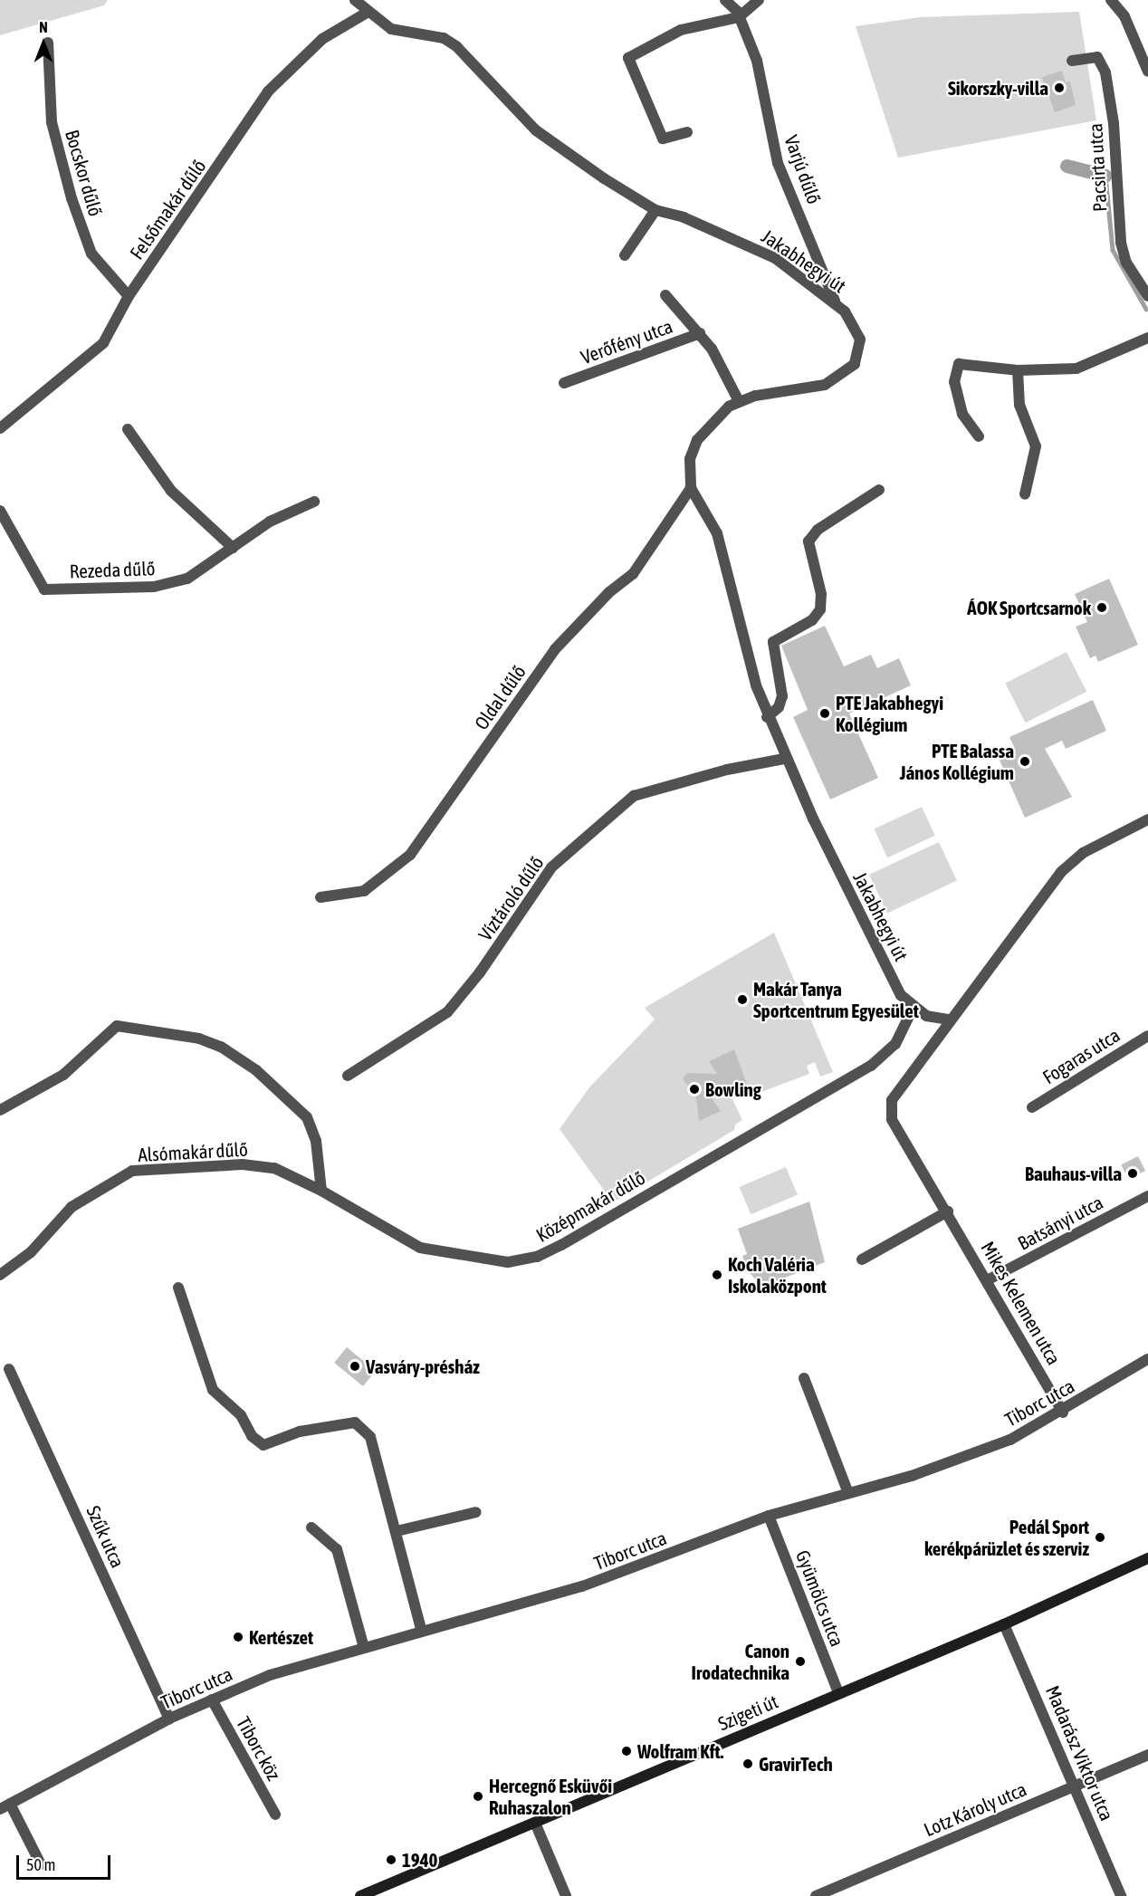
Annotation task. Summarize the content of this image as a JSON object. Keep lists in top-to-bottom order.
{
  "streets": {
    "street": [
      "Pacsirta utca",
      "Varjú dűlő",
      "Bocskor dűlő",
      "Felsőmakár dűlő",
      "Jakabhegyi út",
      "Verőfény utca",
      "Rezeda dűlő",
      "Oldal dűlő",
      "Víztároló dűlő",
      "Fogaras utca",
      "Alsómakár dűlő",
      "Középmakár dűlő",
      "Batsányi utca",
      "Mikes Kelemen utca",
      "Tiborc utca",
      "Szűk utca",
      "Gyümölcs utca",
      "Szigeti út",
      "Tiborc köz",
      "Madarász Viktor utca",
      "Lotz Károly utca"
    ]
  },
  "crossings": [
    ["Varjú dűlő", "Jakabhegyi út"],
    ["Bocskor dűlő", "Felsőmakár dűlő"],
    ["Felsőmakár dűlő", "Jakabhegyi út"],
    ["Jakabhegyi út", "Oldal dűlő"],
    ["Jakabhegyi út", "Víztároló dűlő"],
    ["Jakabhegyi út", "Középmakár dűlő"],
    ["Alsómakár dűlő", "Középmakár dűlő"],
    ["Batsányi utca", "Mikes Kelemen utca"],
    ["Mikes Kelemen utca", "Tiborc utca"],
    ["Tiborc utca", "Szűk utca"],
    ["Tiborc utca", "Gyümölcs utca"],
    ["Tiborc utca", "Tiborc köz"],
    ["Gyümölcs utca", "Szigeti út"],
    ["Szigeti út", "Madarász Viktor utca"],
    ["Madarász Viktor utca", "Lotz Károly utca"]
  ],
  "places": [
    "Sikorszky-villa",
    "ÁOK Sportcsarnok",
    "PTE Jakabhegyi Kollégium",
    "PTE Balassa János Kollégium",
    "Makár Tanya Sportcentrum Egyesület",
    "Bowling",
    "Bauhaus-villa",
    "Koch Valéria Iskolaközpont",
    "Vasváry-présház",
    "Pedál Sport kerékpárüzlet és szerviz",
    "Kertészet",
    "Canon Irodatechnika",
    "Wolfram Kft.",
    "GravirTech",
    "Hercegnő Esküvői Ruhaszalon",
    "1940"
  ],
  "scale_bar": "50 m",
  "north": "top"
}
